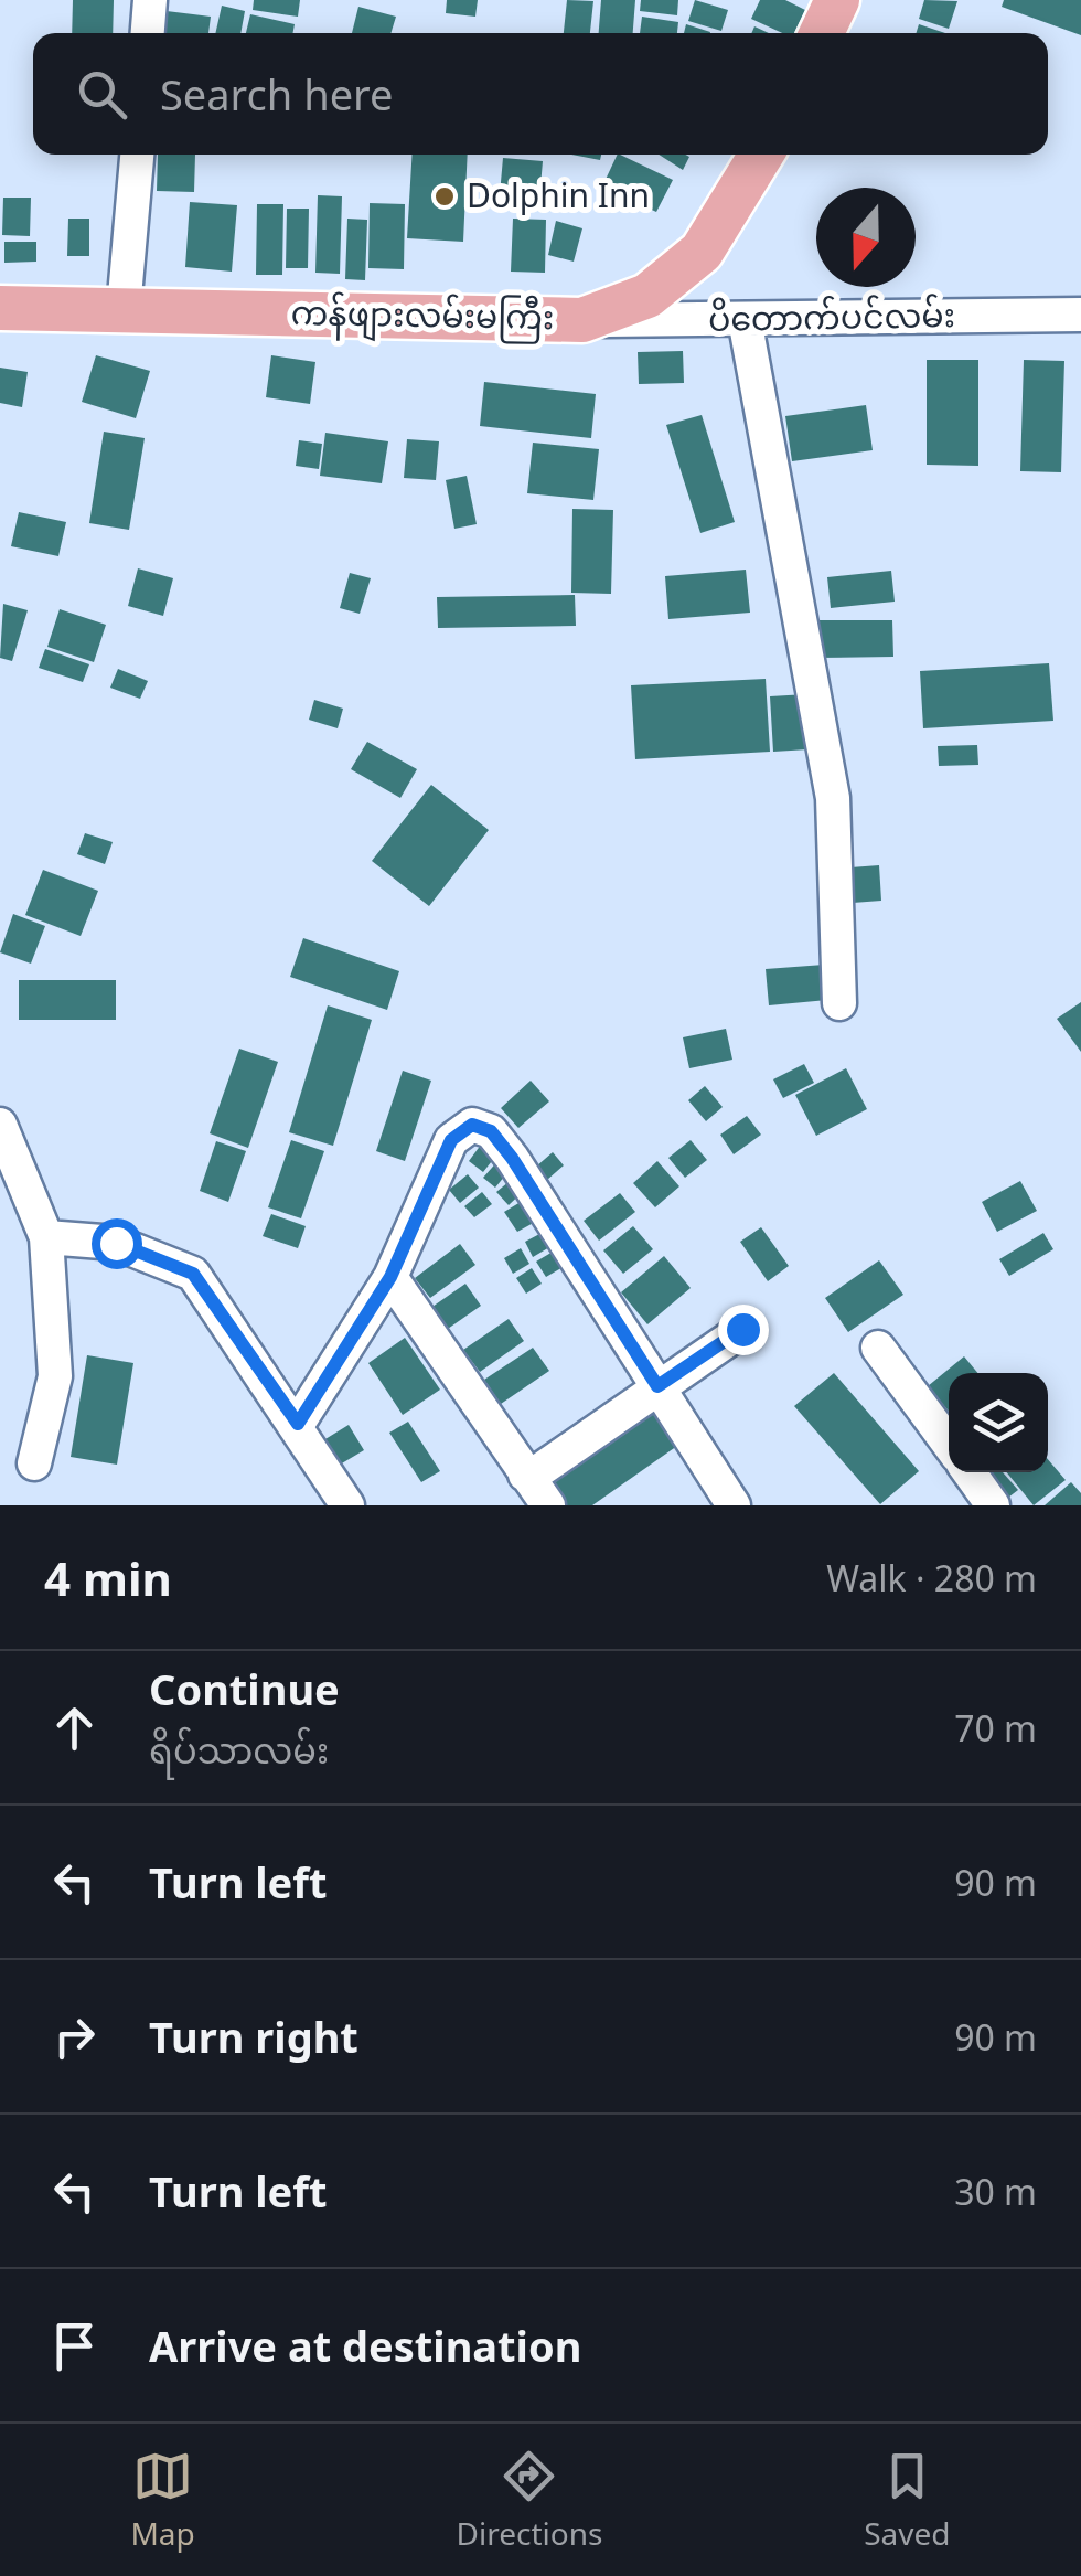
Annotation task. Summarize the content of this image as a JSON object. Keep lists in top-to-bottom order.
{
  "streets": {
    "main road": ["ကန်ဖျားလမ်းမကြီး"],
    "street": ["ပိတောက်ပင်လမ်း"]
  },
  "crossings": [
    ["ကန်ဖျားလမ်းမကြီး", "ပိတောက်ပင်လမ်း"]
  ],
  "places": ["Dolphin Inn"],
  "north": "bottom",
  "page": {
    "search": "Search here",
    "heading": ["4 min", "Walk · 280 m"],
    "list": [
      ["Continue", "ရိပ်သာလမ်း", "70 m"],
      ["Turn left", "90 m"],
      ["Turn right", "90 m"],
      ["Turn left", "30 m"],
      "Arrive at destination"
    ],
    "nav": ["Map", "Directions", "Saved"]
  }
}
